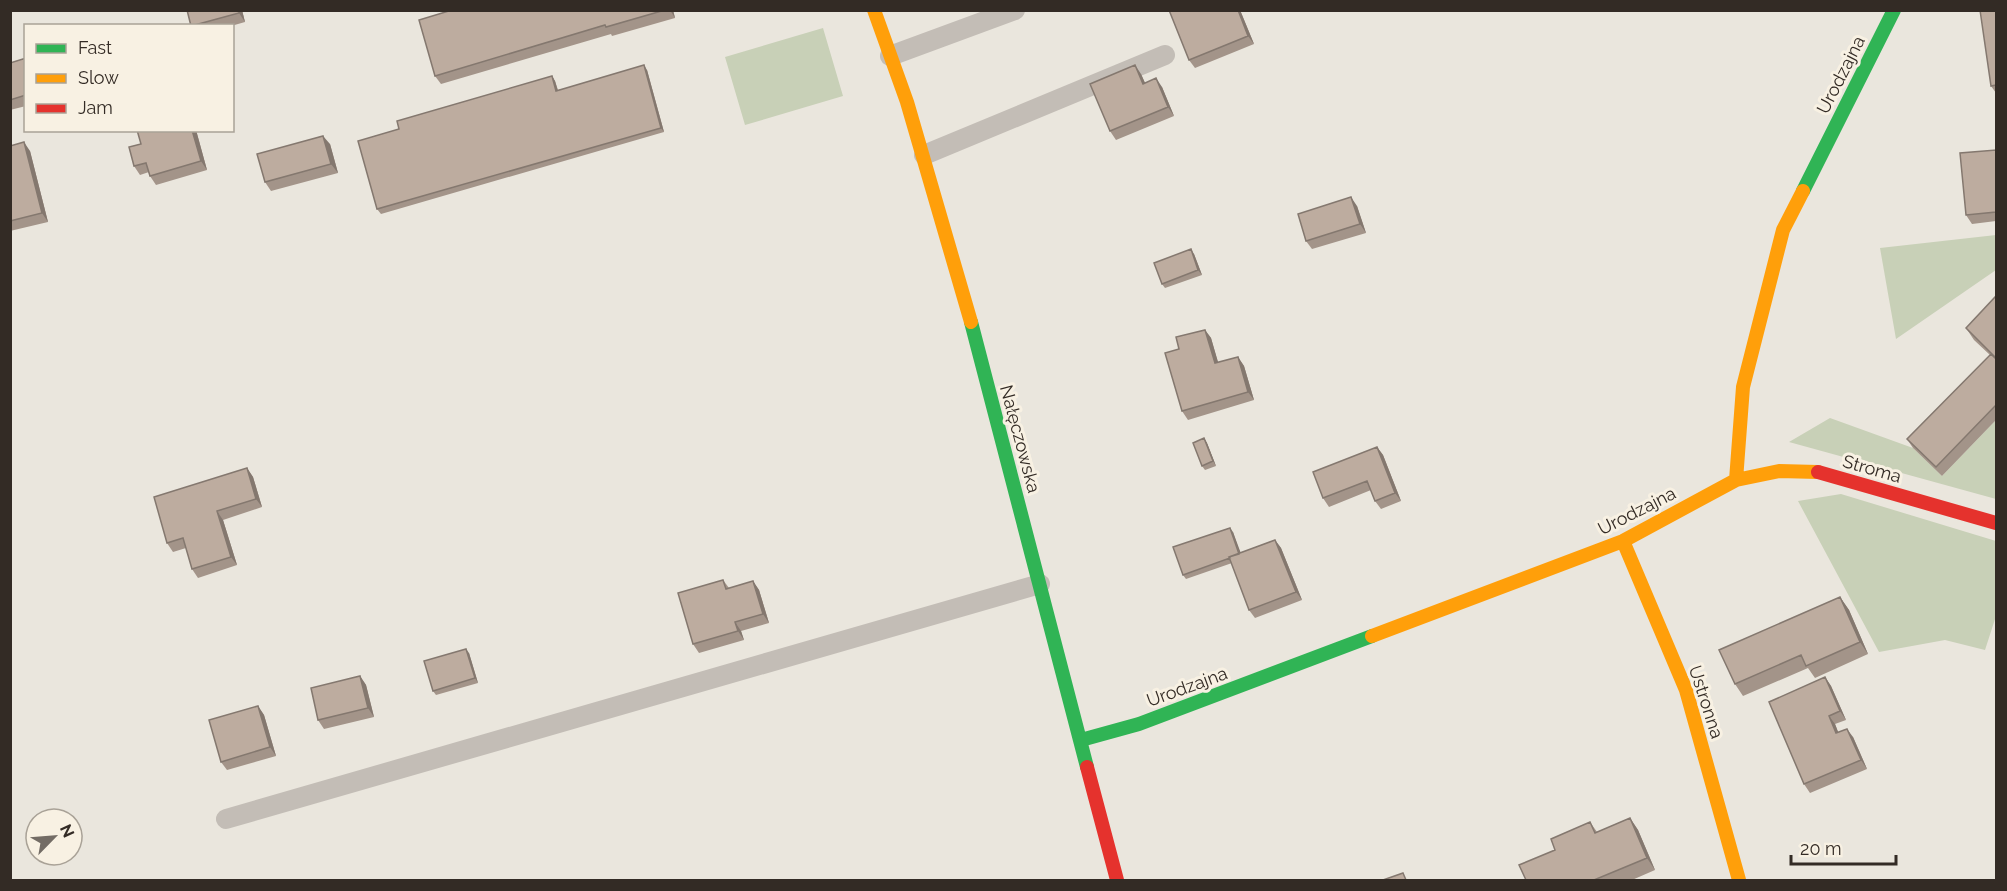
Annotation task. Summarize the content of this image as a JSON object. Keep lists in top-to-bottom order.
{
  "streets": {
    "street": [
      "Urodzajna",
      "Nałęczowska",
      "Stroma",
      "Ustronna"
    ]
  },
  "crossings": [
    ["Urodzajna", "Nałęczowska"],
    ["Urodzajna", "Stroma"],
    ["Urodzajna", "Ustronna"]
  ],
  "legend": ["Fast", "Slow", "Jam"],
  "scale_bar": "20 m",
  "north": "top right"
}
